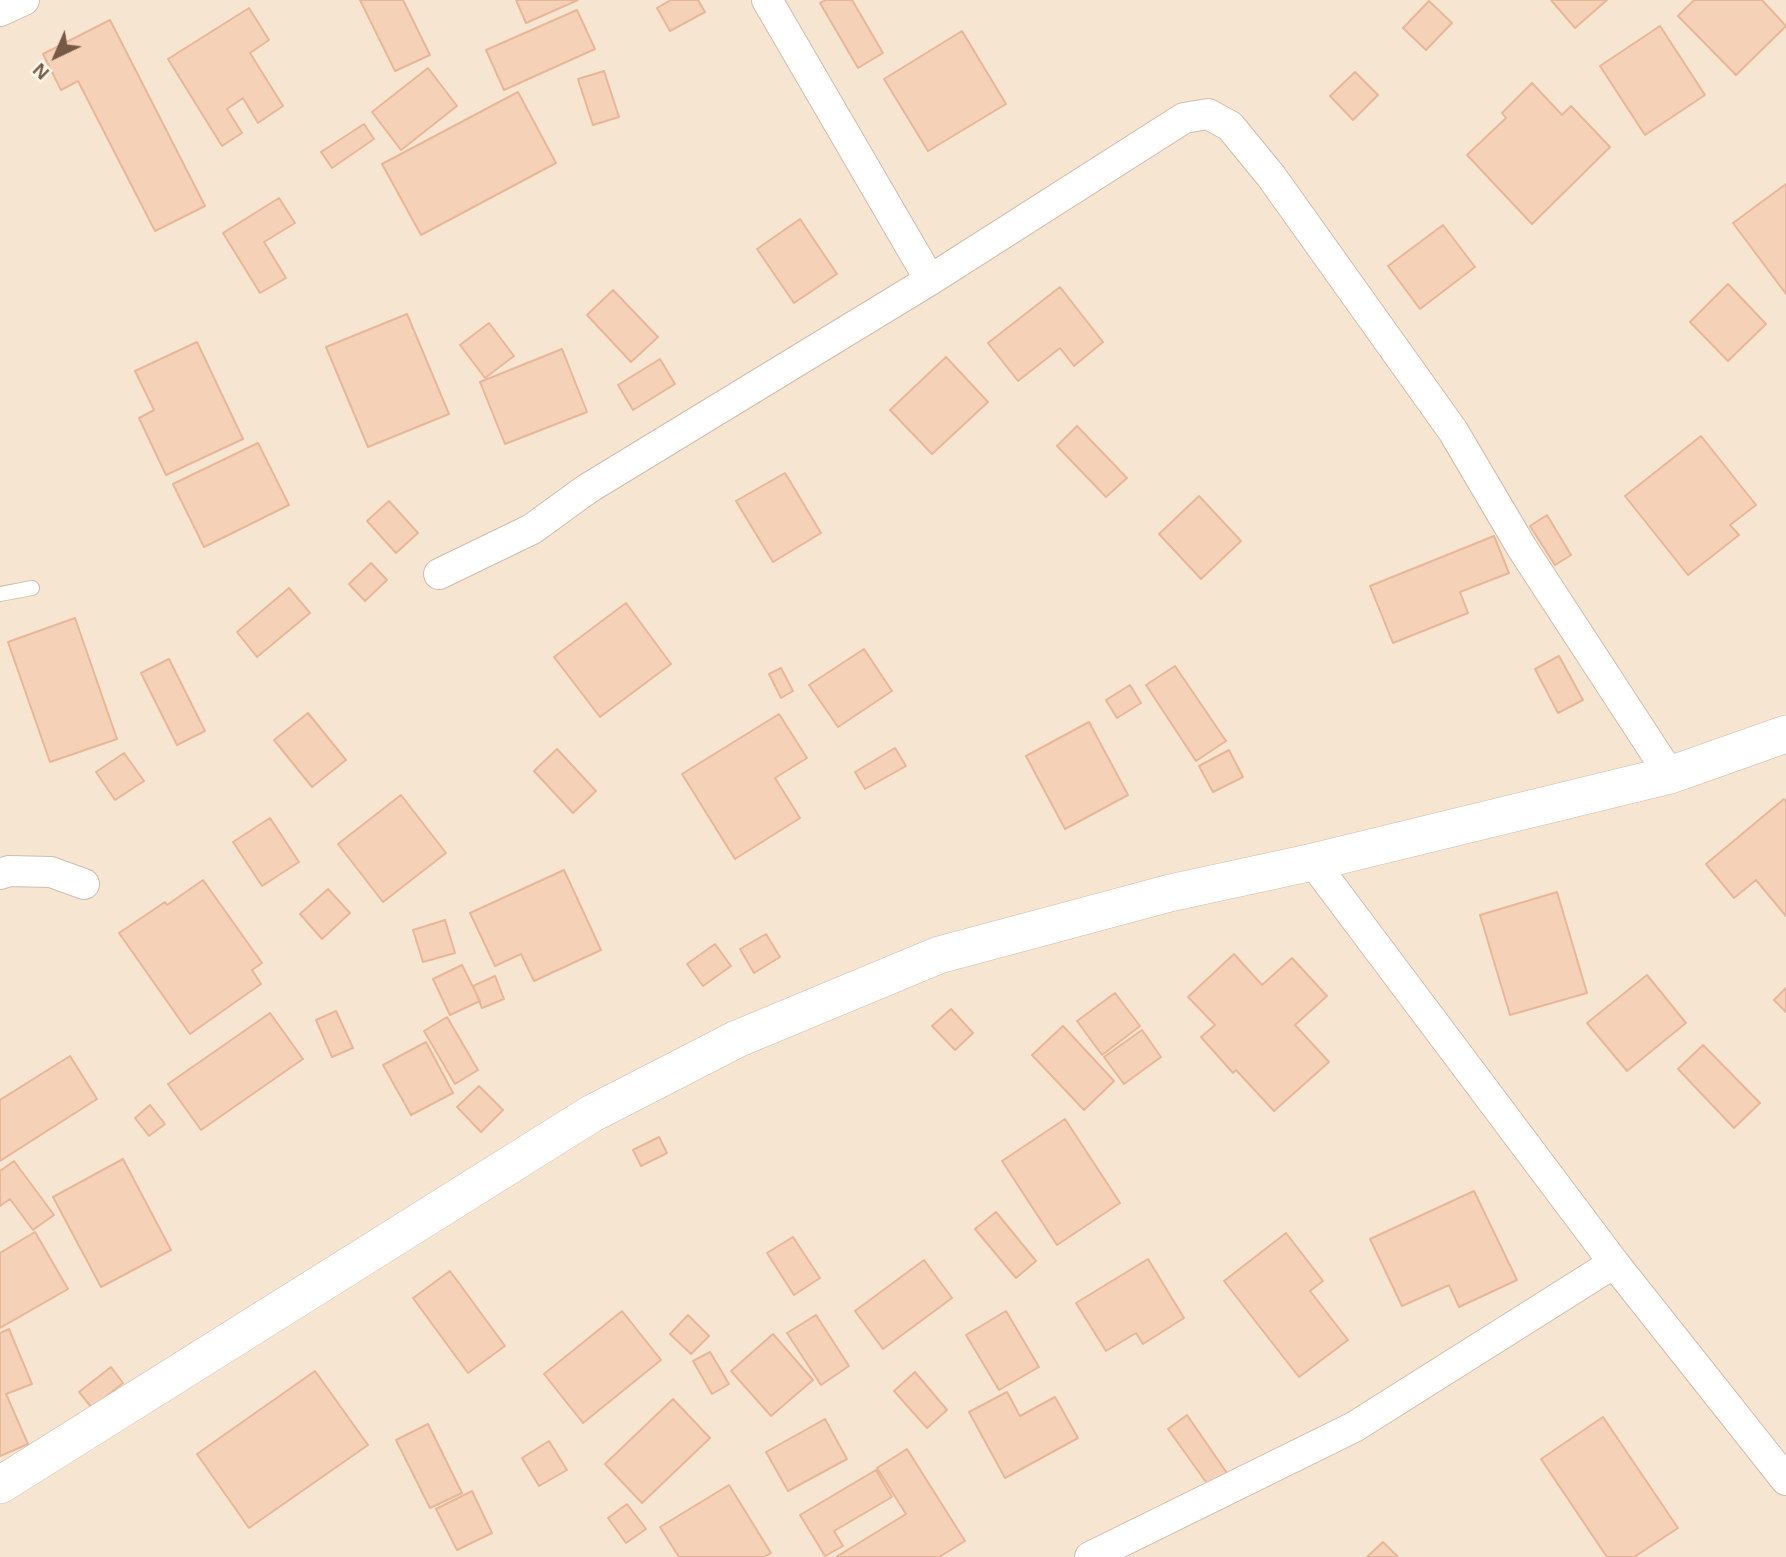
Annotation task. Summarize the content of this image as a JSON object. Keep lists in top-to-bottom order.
{
  "north": "bottom left"
}
